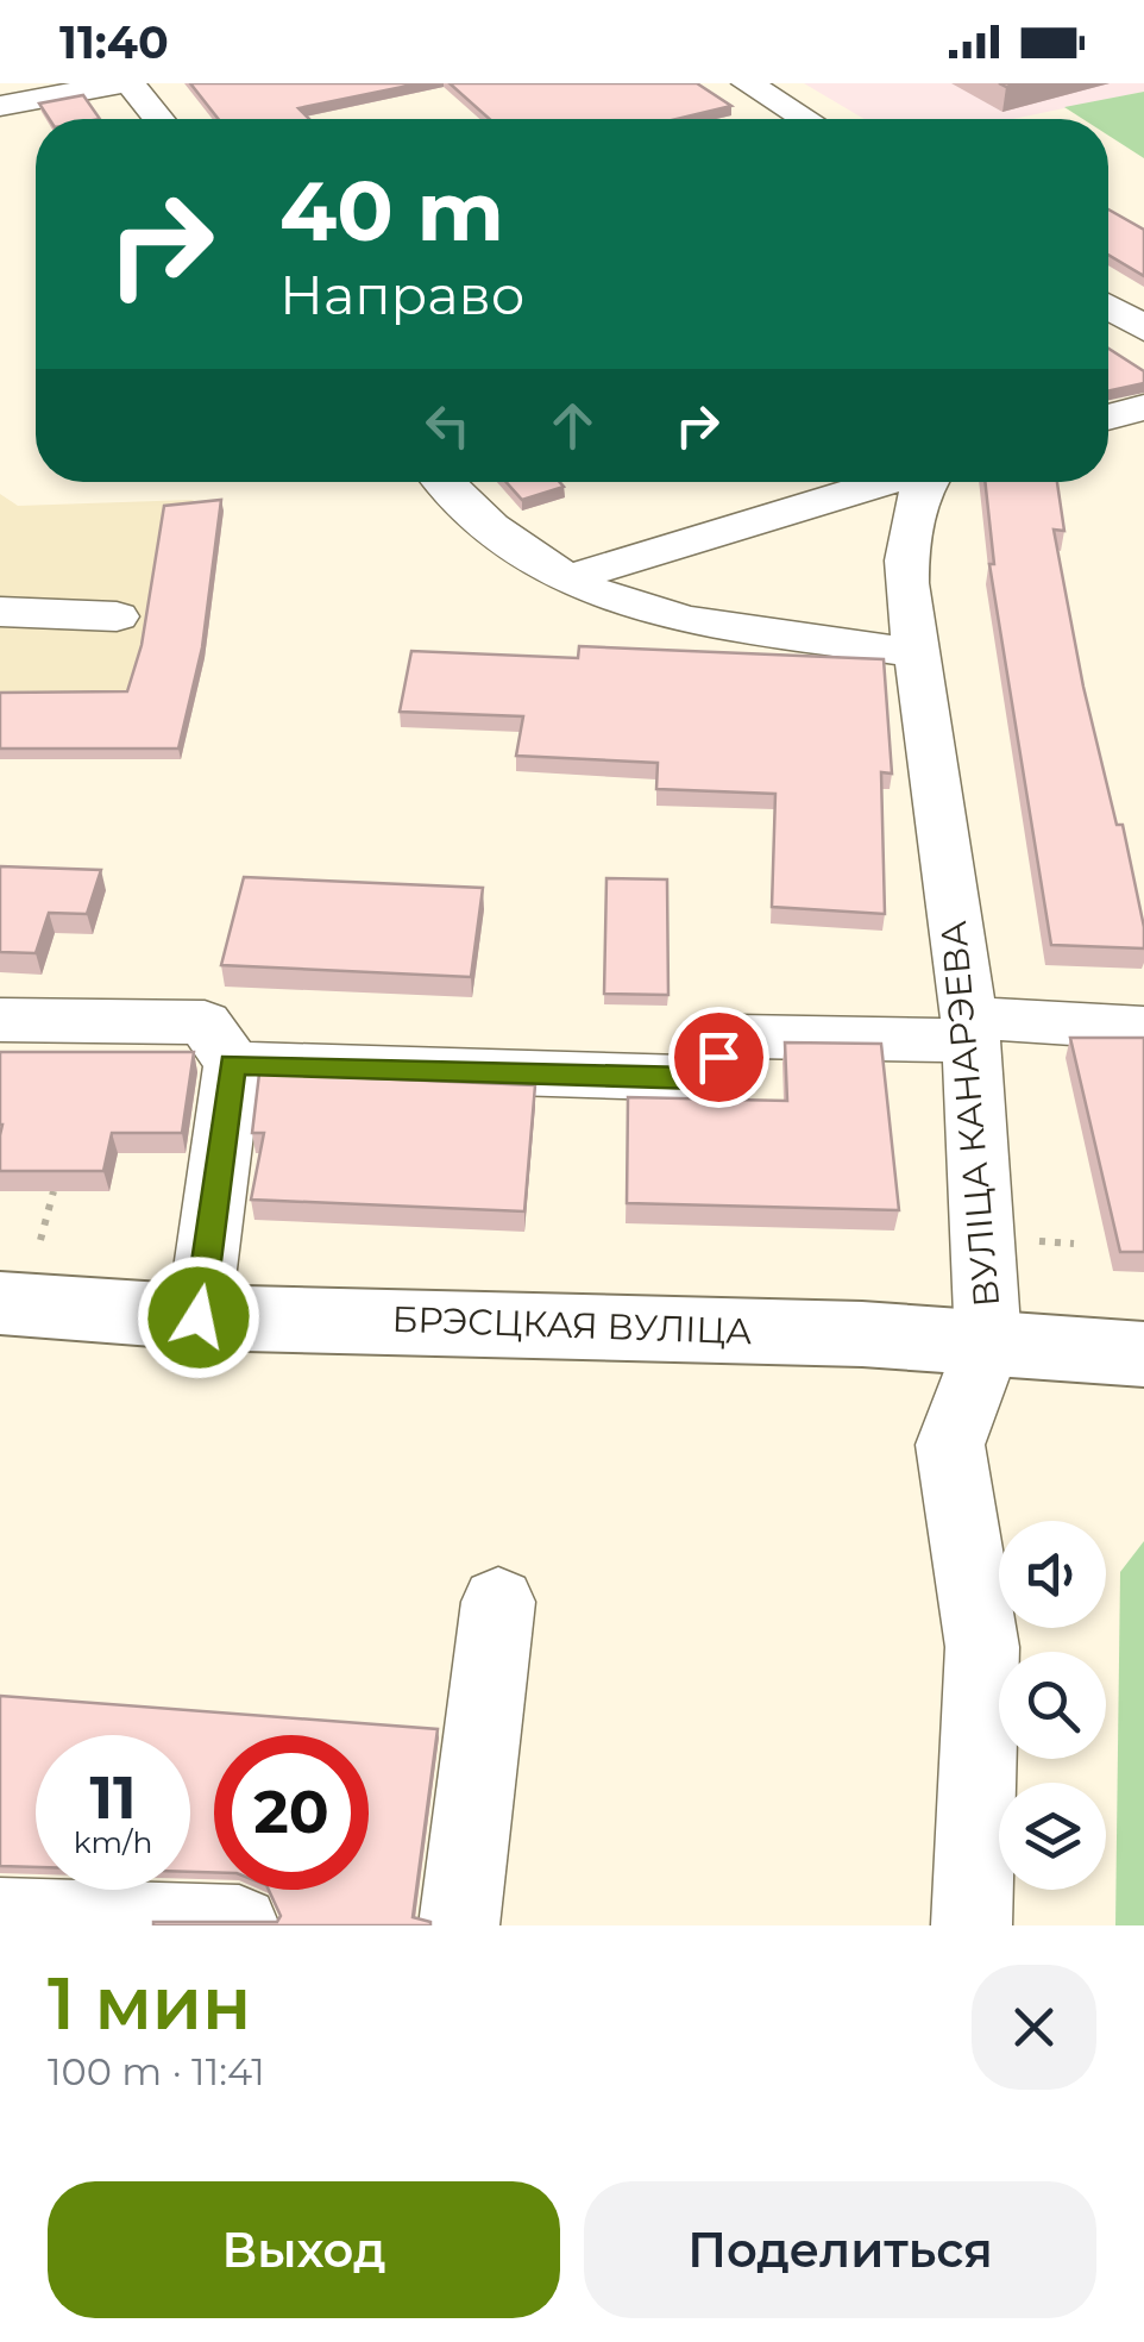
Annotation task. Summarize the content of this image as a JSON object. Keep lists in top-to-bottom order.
{
  "streets": {
    "main road": ["БРЭСЦКАЯ ВУЛІЦА"],
    "street": ["ВУЛІЦА КАНАРЭЕВА"]
  },
  "crossings": [
    ["ВУЛІЦА КАНАРЭЕВА", "БРЭСЦКАЯ ВУЛІЦА"]
  ],
  "page": {
    "status": "11:40",
    "turn": ["40 m", "Направо"],
    "speed": "11 km/h",
    "limit": "20",
    "heading": ["1 мин", "100 m · 11:41"],
    "buttons": ["Выход", "Поделиться"]
  }
}
